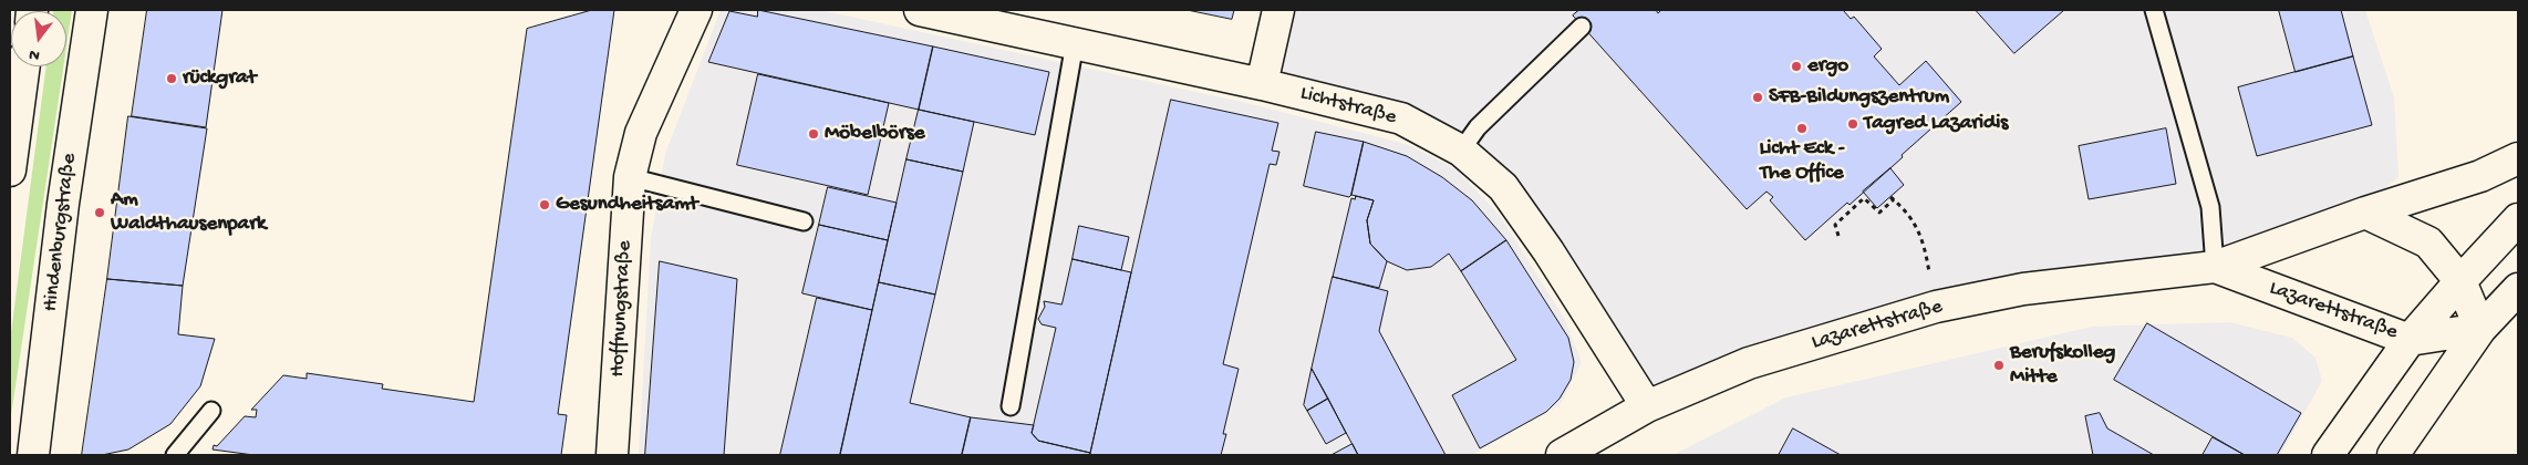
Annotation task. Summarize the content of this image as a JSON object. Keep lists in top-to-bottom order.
{
  "streets": {
    "street": [
      "Lichtstraße",
      "Hindenburgstraße",
      "Hoffnungstraße",
      "Lazarettstraße"
    ]
  },
  "crossings": [
    ["Lichtstraße", "Lazarettstraße"]
  ],
  "places": [
    "ergo",
    "rückgrat",
    "SFB-Bildungszentrum",
    "Tagred Lazaridis",
    "Licht Eck - The Office",
    "Möbelbörse",
    "Gesundheitsamt",
    "Am Waldthausenpark",
    "Berufskolleg Mitte"
  ],
  "north": "bottom"
}
